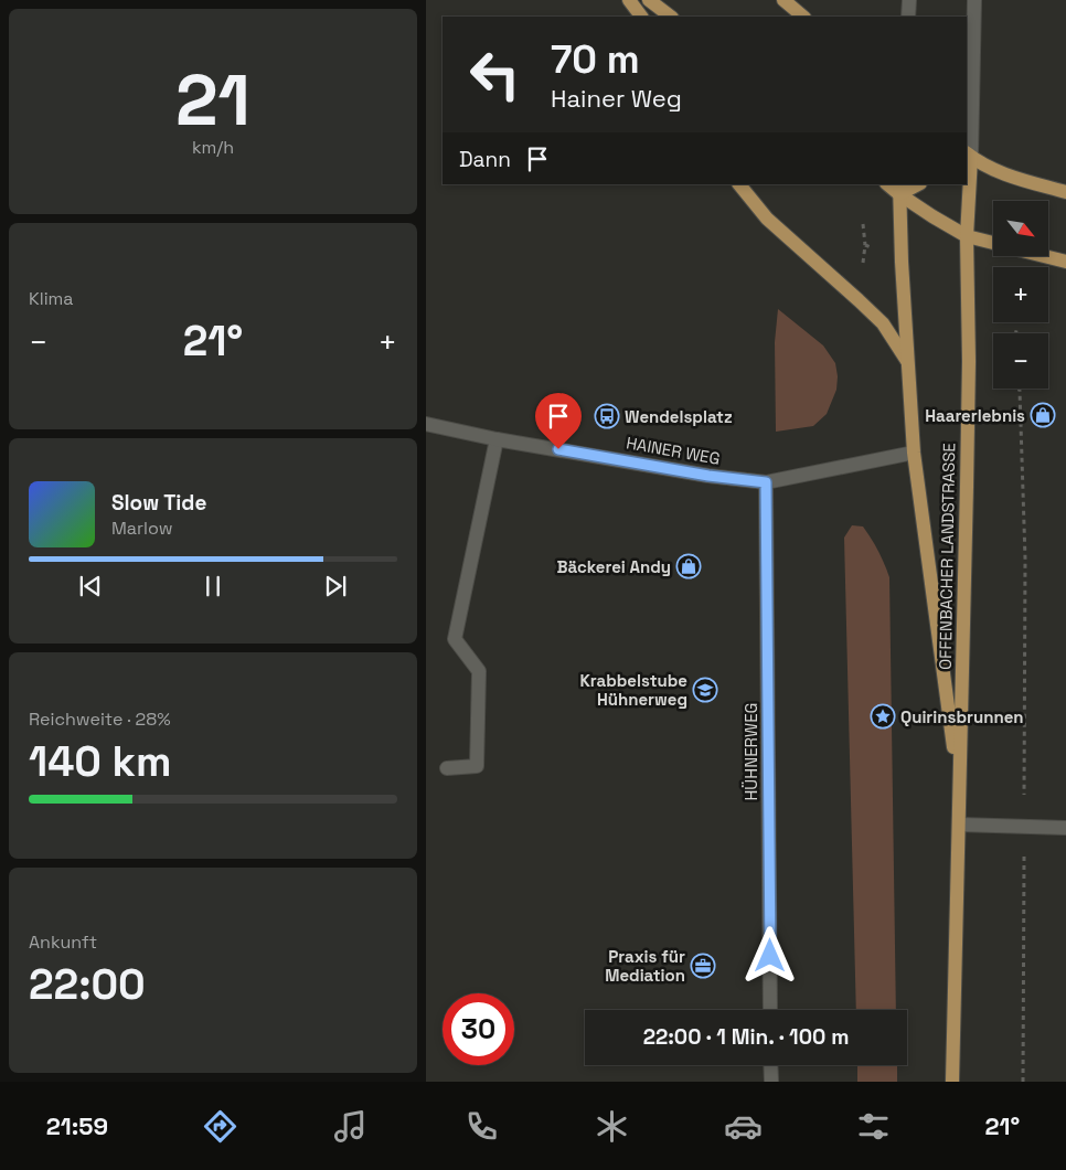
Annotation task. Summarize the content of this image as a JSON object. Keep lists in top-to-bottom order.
{
  "streets": {
    "main road": ["OFFENBACHER LANDSTRASSE"],
    "street": ["HAINER WEG", "HÜHNERWEG"]
  },
  "crossings": [
    ["HAINER WEG", "OFFENBACHER LANDSTRASSE"],
    ["HAINER WEG", "HÜHNERWEG"]
  ],
  "places": {
    "shop": ["Haarerlebnis", "Bäckerei Andy"],
    "bus stop": ["Wendelsplatz"],
    "school or university": ["Krabbelstube Hühnerweg"],
    "place": ["Quirinsbrunnen"],
    "office": ["Praxis für Mediation"]
  },
  "north": "bottom right",
  "page": {
    "tile": [
      ["21", "km/h"],
      "Klima",
      ["Reichweite · 28%", "140 km"],
      ["Ankunft", "22:00"]
    ],
    "turn": ["70 m", "Hainer Weg"],
    "then": "Dann",
    "map_buttons": ["+", "−"],
    "heat": ["−", "21°", "+"],
    "song": ["Slow Tide", "Marlow"],
    "limit": "30",
    "trip": "22:00 · 1 Min. · 100 m",
    "tabs": ["21:59", "21°"]
  }
}
